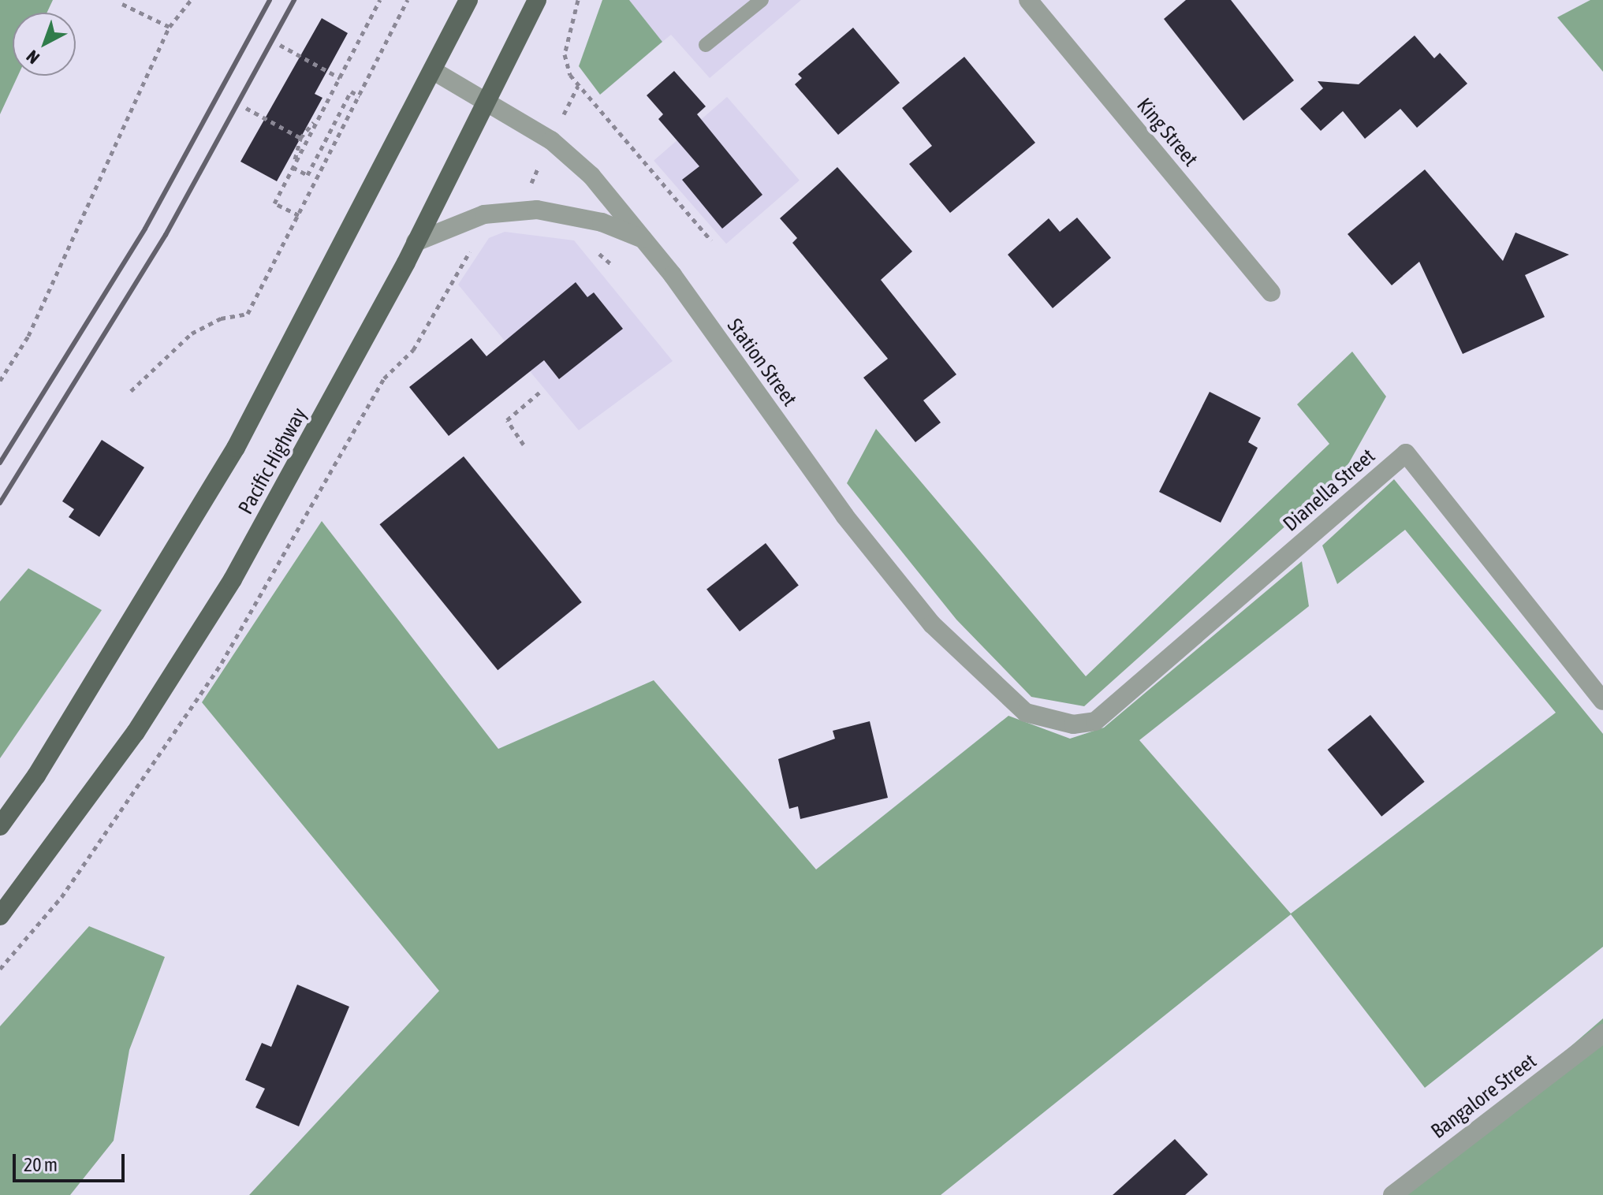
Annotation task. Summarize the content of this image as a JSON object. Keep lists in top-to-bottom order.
{
  "streets": {
    "main road": ["Pacific Highway"],
    "street": [
      "King Street",
      "Station Street",
      "Dianella Street",
      "Bangalore Street"
    ]
  },
  "crossings": [
    ["Station Street", "Pacific Highway"],
    ["Station Street", "Dianella Street"]
  ],
  "scale_bar": "20 m",
  "north": "bottom left"
}
